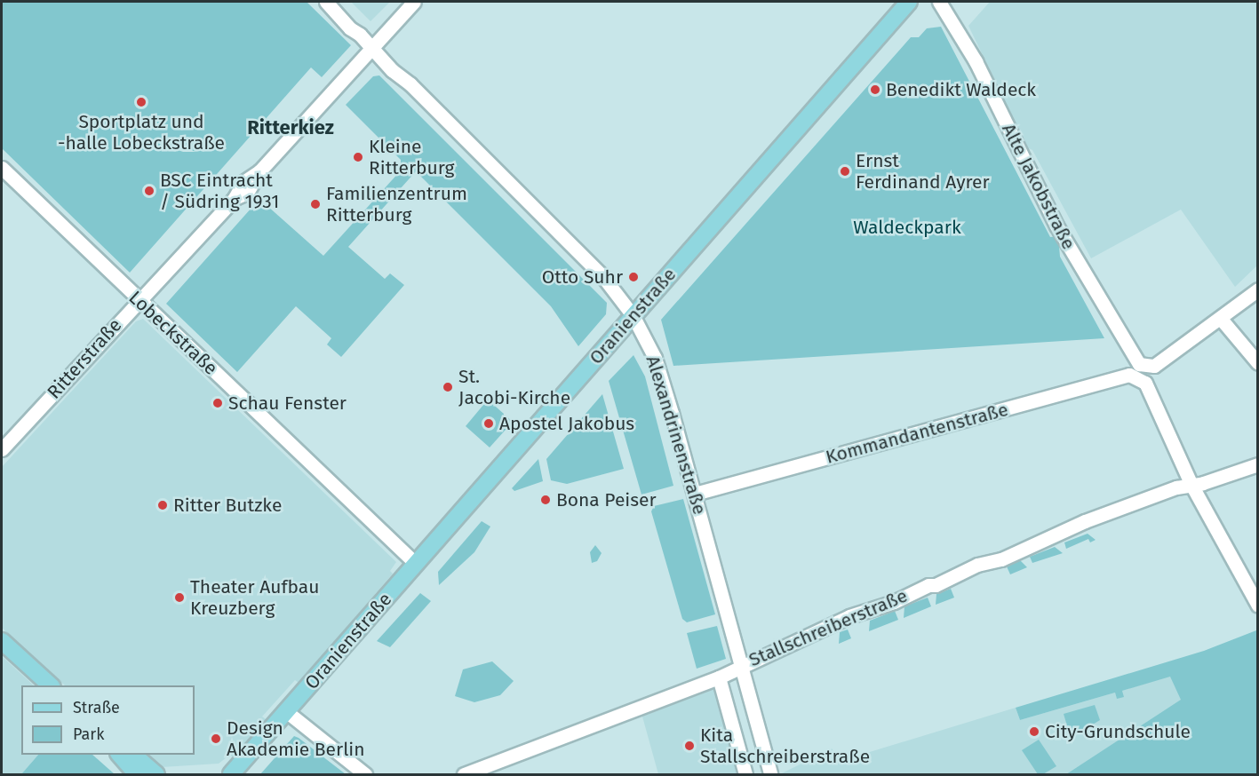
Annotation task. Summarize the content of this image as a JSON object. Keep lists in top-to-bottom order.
{
  "streets": {
    "main road": ["Oranienstraße"],
    "street": [
      "Alte Jakobstraße",
      "Lobeckstraße",
      "Ritterstraße",
      "Kommandantenstraße",
      "Alexandrinenstraße",
      "Stallschreiberstraße"
    ]
  },
  "crossings": [
    ["Alte Jakobstraße", "Kommandantenstraße"],
    ["Alte Jakobstraße", "Stallschreiberstraße"],
    ["Oranienstraße", "Lobeckstraße"],
    ["Oranienstraße", "Alexandrinenstraße"],
    ["Lobeckstraße", "Ritterstraße"],
    ["Ritterstraße", "Alexandrinenstraße"],
    ["Kommandantenstraße", "Alexandrinenstraße"],
    ["Alexandrinenstraße", "Stallschreiberstraße"]
  ],
  "districts": ["Ritterkiez"],
  "parks": ["Waldeckpark"],
  "places": [
    "Benedikt Waldeck",
    "Sportplatz und -halle Lobeckstraße",
    "Kleine Ritterburg",
    "Ernst Ferdinand Ayrer",
    "BSC Eintracht / Südring 1931",
    "Familienzentrum Ritterburg",
    "Otto Suhr",
    "St. Jacobi-Kirche",
    "Schau Fenster",
    "Apostel Jakobus",
    "Bona Peiser",
    "Ritter Butzke",
    "Theater Aufbau Kreuzberg",
    "City-Grundschule",
    "Design Akademie Berlin",
    "Kita Stallschreiberstraße"
  ],
  "legend": ["Straße", "Park"]
}
